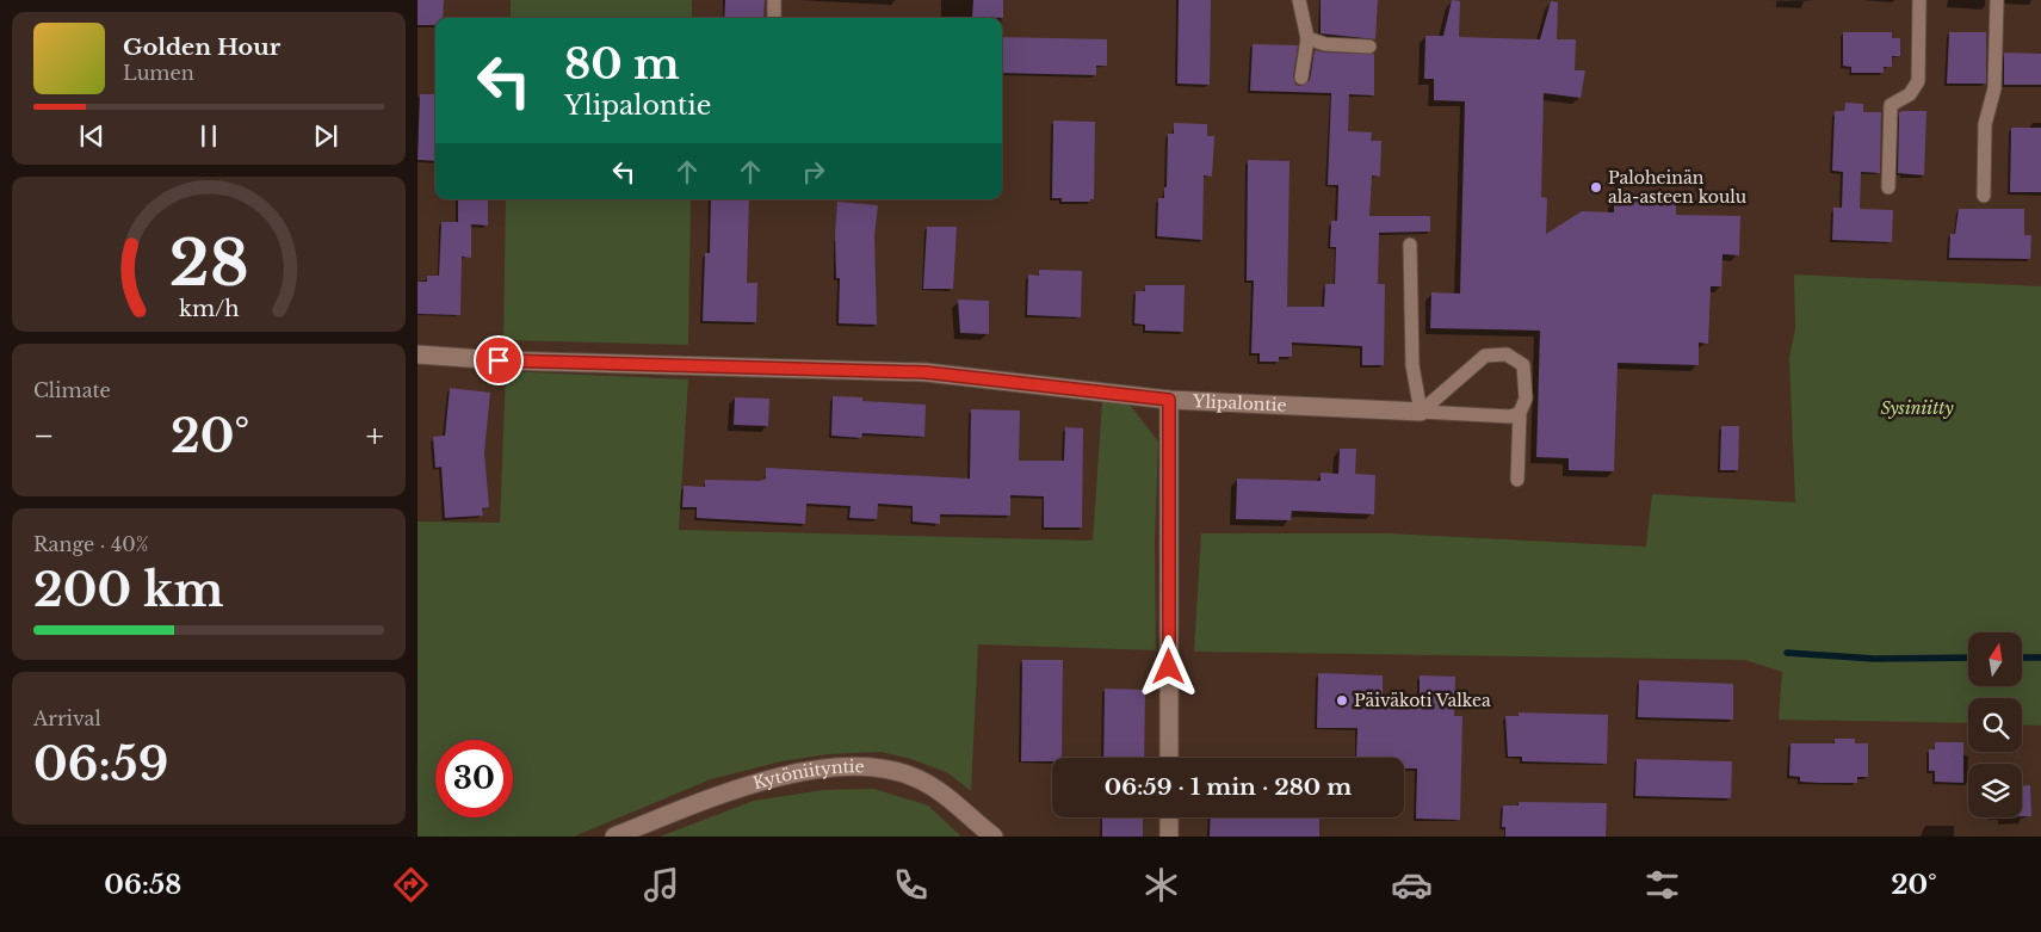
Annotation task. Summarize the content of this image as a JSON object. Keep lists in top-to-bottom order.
{
  "streets": {
    "street": ["Ylipalontie", "Kytöniityntie"]
  },
  "parks": ["Sysiniitty"],
  "places": ["Paloheinän ala-asteen koulu", "Päiväkoti Valkea"],
  "north": "top",
  "page": {
    "turn": ["80 m", "Ylipalontie"],
    "song": ["Golden Hour", "Lumen"],
    "tile": [
      "Climate",
      ["Range · 40%", "200 km"],
      ["Arrival", "06:59"]
    ],
    "heat": ["−", "20°", "+"],
    "limit": "30",
    "trip": "06:59 · 1 min · 280 m",
    "tabs": ["06:58", "20°"],
    "gauge": ["28", "km/h"]
  }
}
